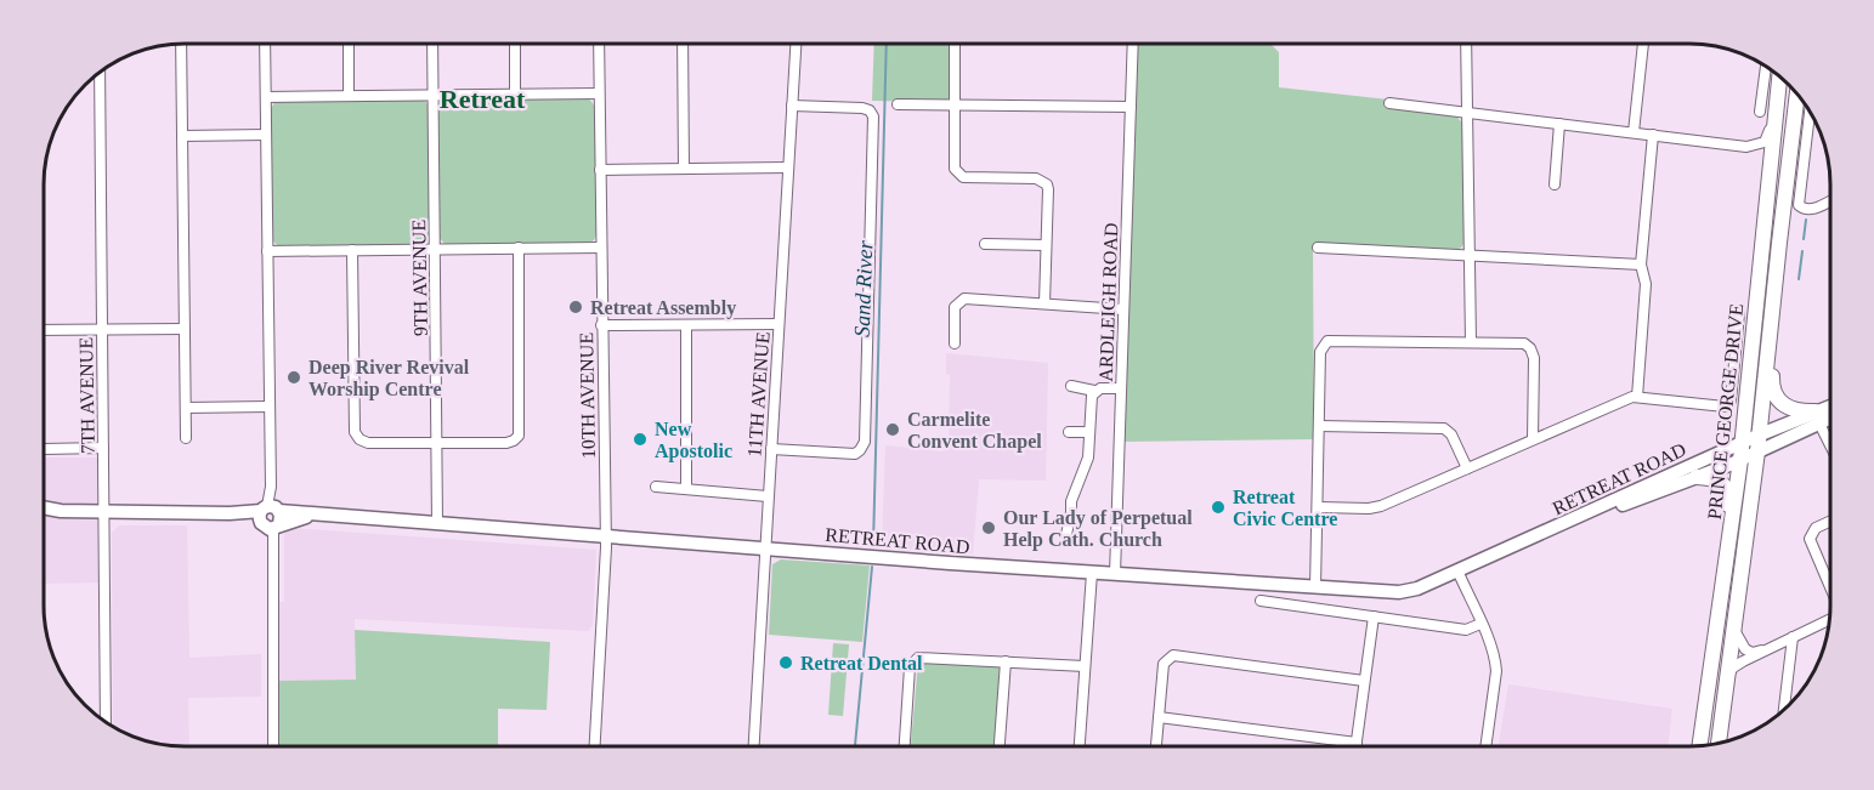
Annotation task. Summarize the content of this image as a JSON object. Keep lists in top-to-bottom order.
{
  "streets": {
    "main road": ["PRINCE GEORGE DRIVE", "RETREAT ROAD"],
    "street": [
      "9TH AVENUE",
      "ARDLEIGH ROAD",
      "11TH AVENUE",
      "7TH AVENUE",
      "10TH AVENUE"
    ]
  },
  "crossings": [
    ["9TH AVENUE", "RETREAT ROAD"],
    ["ARDLEIGH ROAD", "RETREAT ROAD"],
    ["11TH AVENUE", "RETREAT ROAD"],
    ["7TH AVENUE", "RETREAT ROAD"],
    ["10TH AVENUE", "RETREAT ROAD"],
    ["PRINCE GEORGE DRIVE", "RETREAT ROAD"]
  ],
  "districts": ["Retreat"],
  "water": ["Sand River"],
  "places": [
    "Retreat Assembly",
    "Deep River Revival Worship Centre",
    "Carmelite Convent Chapel",
    "New Apostolic",
    "Retreat Civic Centre",
    "Our Lady of Perpetual Help Cath. Church",
    "Retreat Dental"
  ]
}
